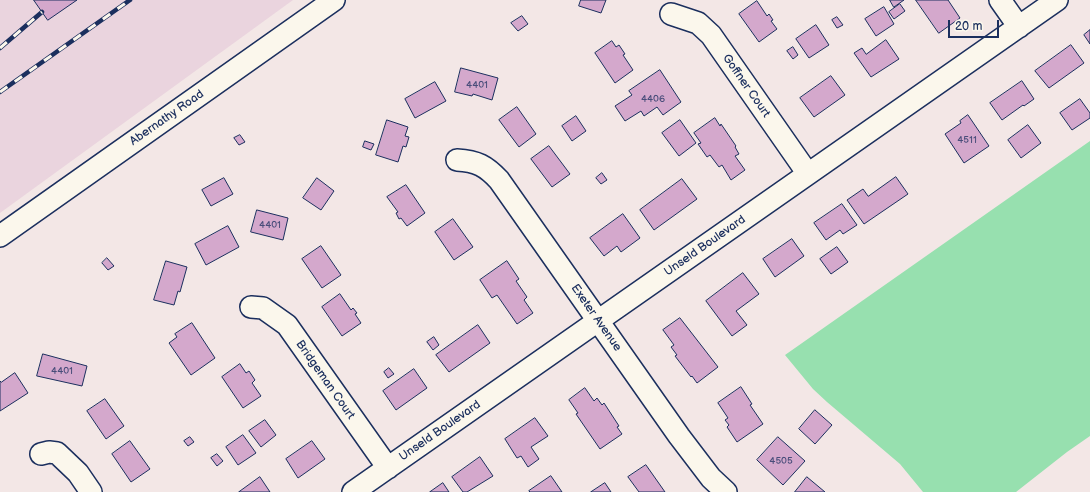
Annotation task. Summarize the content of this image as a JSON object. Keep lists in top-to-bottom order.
{
  "streets": {
    "street": [
      "Goffner Court",
      "Abernathy Road",
      "Unseld Boulevard",
      "Exeter Avenue",
      "Bridgeman Court"
    ]
  },
  "crossings": [
    ["Goffner Court", "Unseld Boulevard"],
    ["Unseld Boulevard", "Exeter Avenue"],
    ["Unseld Boulevard", "Bridgeman Court"]
  ],
  "house_numbers": [
    "4401",
    "4406",
    "4511",
    "4401",
    "4401",
    "4505"
  ],
  "scale_bar": "20 m"
}
